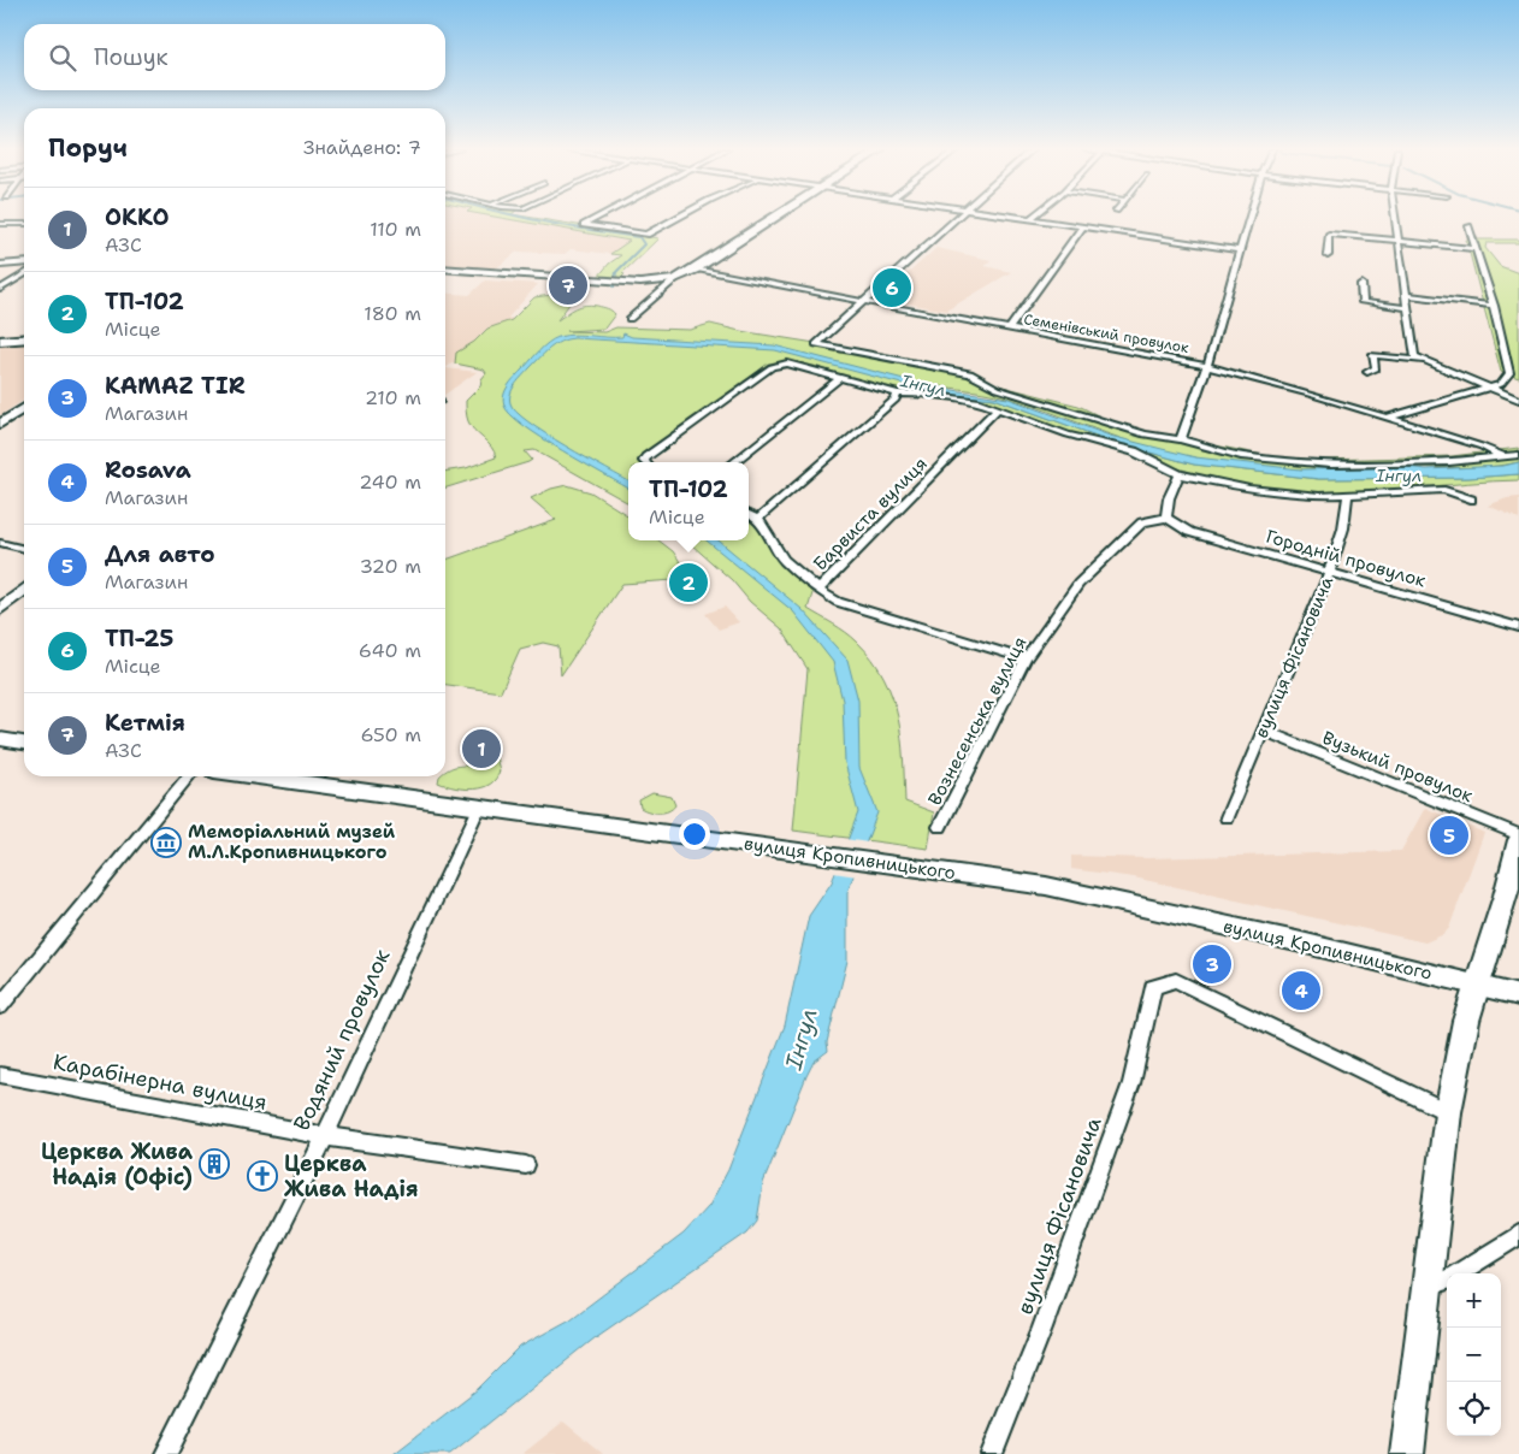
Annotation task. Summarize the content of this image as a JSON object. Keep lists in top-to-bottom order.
{
  "streets": {
    "street": [
      "Семенівський провулок",
      "Барвиста вулиця",
      "Городній провулок",
      "вулиця Фісановича",
      "Вознесенська вулиця",
      "Вузький провулок",
      "вулиця Кропивницького",
      "Водяний провулок",
      "Карабінерна вулиця"
    ]
  },
  "crossings": [
    ["Барвиста вулиця", "Вознесенська вулиця"],
    ["Городній провулок", "вулиця Фісановича"],
    ["Городній провулок", "Вознесенська вулиця"],
    ["вулиця Фісановича", "Вузький провулок"],
    ["вулиця Кропивницького", "Водяний провулок"],
    ["Водяний провулок", "Карабінерна вулиця"]
  ],
  "water": ["Інгул"],
  "places": {
    "museum": ["Меморіальний музей М.Л.Кропивницького"],
    "building": ["Церква Жива Надія (Офіс)"],
    "church": ["Церква Жива Надія"]
  },
  "page": {
    "search": "Пошук",
    "heading": ["Поруч", "Знайдено: 7"],
    "list": [
      {
        "mark": "1",
        "name": "ОККО",
        "note": "АЗС",
        "value": "110 m"
      },
      {
        "mark": "2",
        "name": "ТП-102",
        "note": "Місце",
        "value": "180 m"
      },
      {
        "mark": "3",
        "name": "KAMAZ TIR",
        "note": "Магазин",
        "value": "210 m"
      },
      {
        "mark": "4",
        "name": "Rosava",
        "note": "Магазин",
        "value": "240 m"
      },
      {
        "mark": "5",
        "name": "Для авто",
        "note": "Магазин",
        "value": "320 m"
      },
      {
        "mark": "6",
        "name": "ТП-25",
        "note": "Місце",
        "value": "640 m"
      },
      {
        "mark": "7",
        "name": "Кетмія",
        "note": "АЗС",
        "value": "650 m"
      }
    ],
    "pins": [
      "7",
      "6",
      "2",
      "1",
      "5",
      "3",
      "4"
    ],
    "popup": ["ТП-102", "Місце"],
    "map_buttons": ["+", "−"]
  }
}
